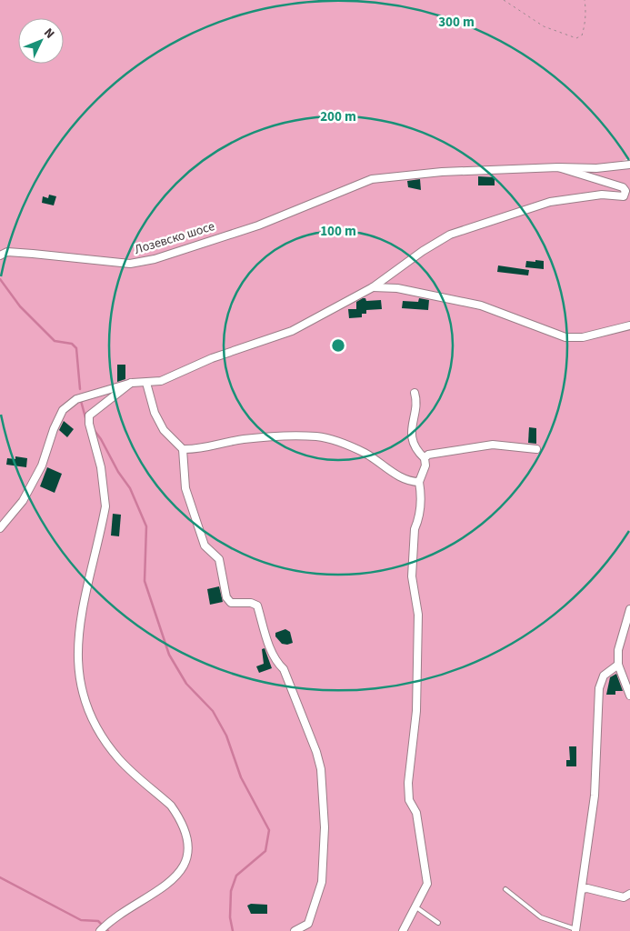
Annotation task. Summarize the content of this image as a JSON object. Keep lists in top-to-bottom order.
{
  "streets": {
    "street": ["Лозевско шосе"]
  },
  "north": "top right",
  "rings": ["300 m", "200 m", "100 m"]
}
